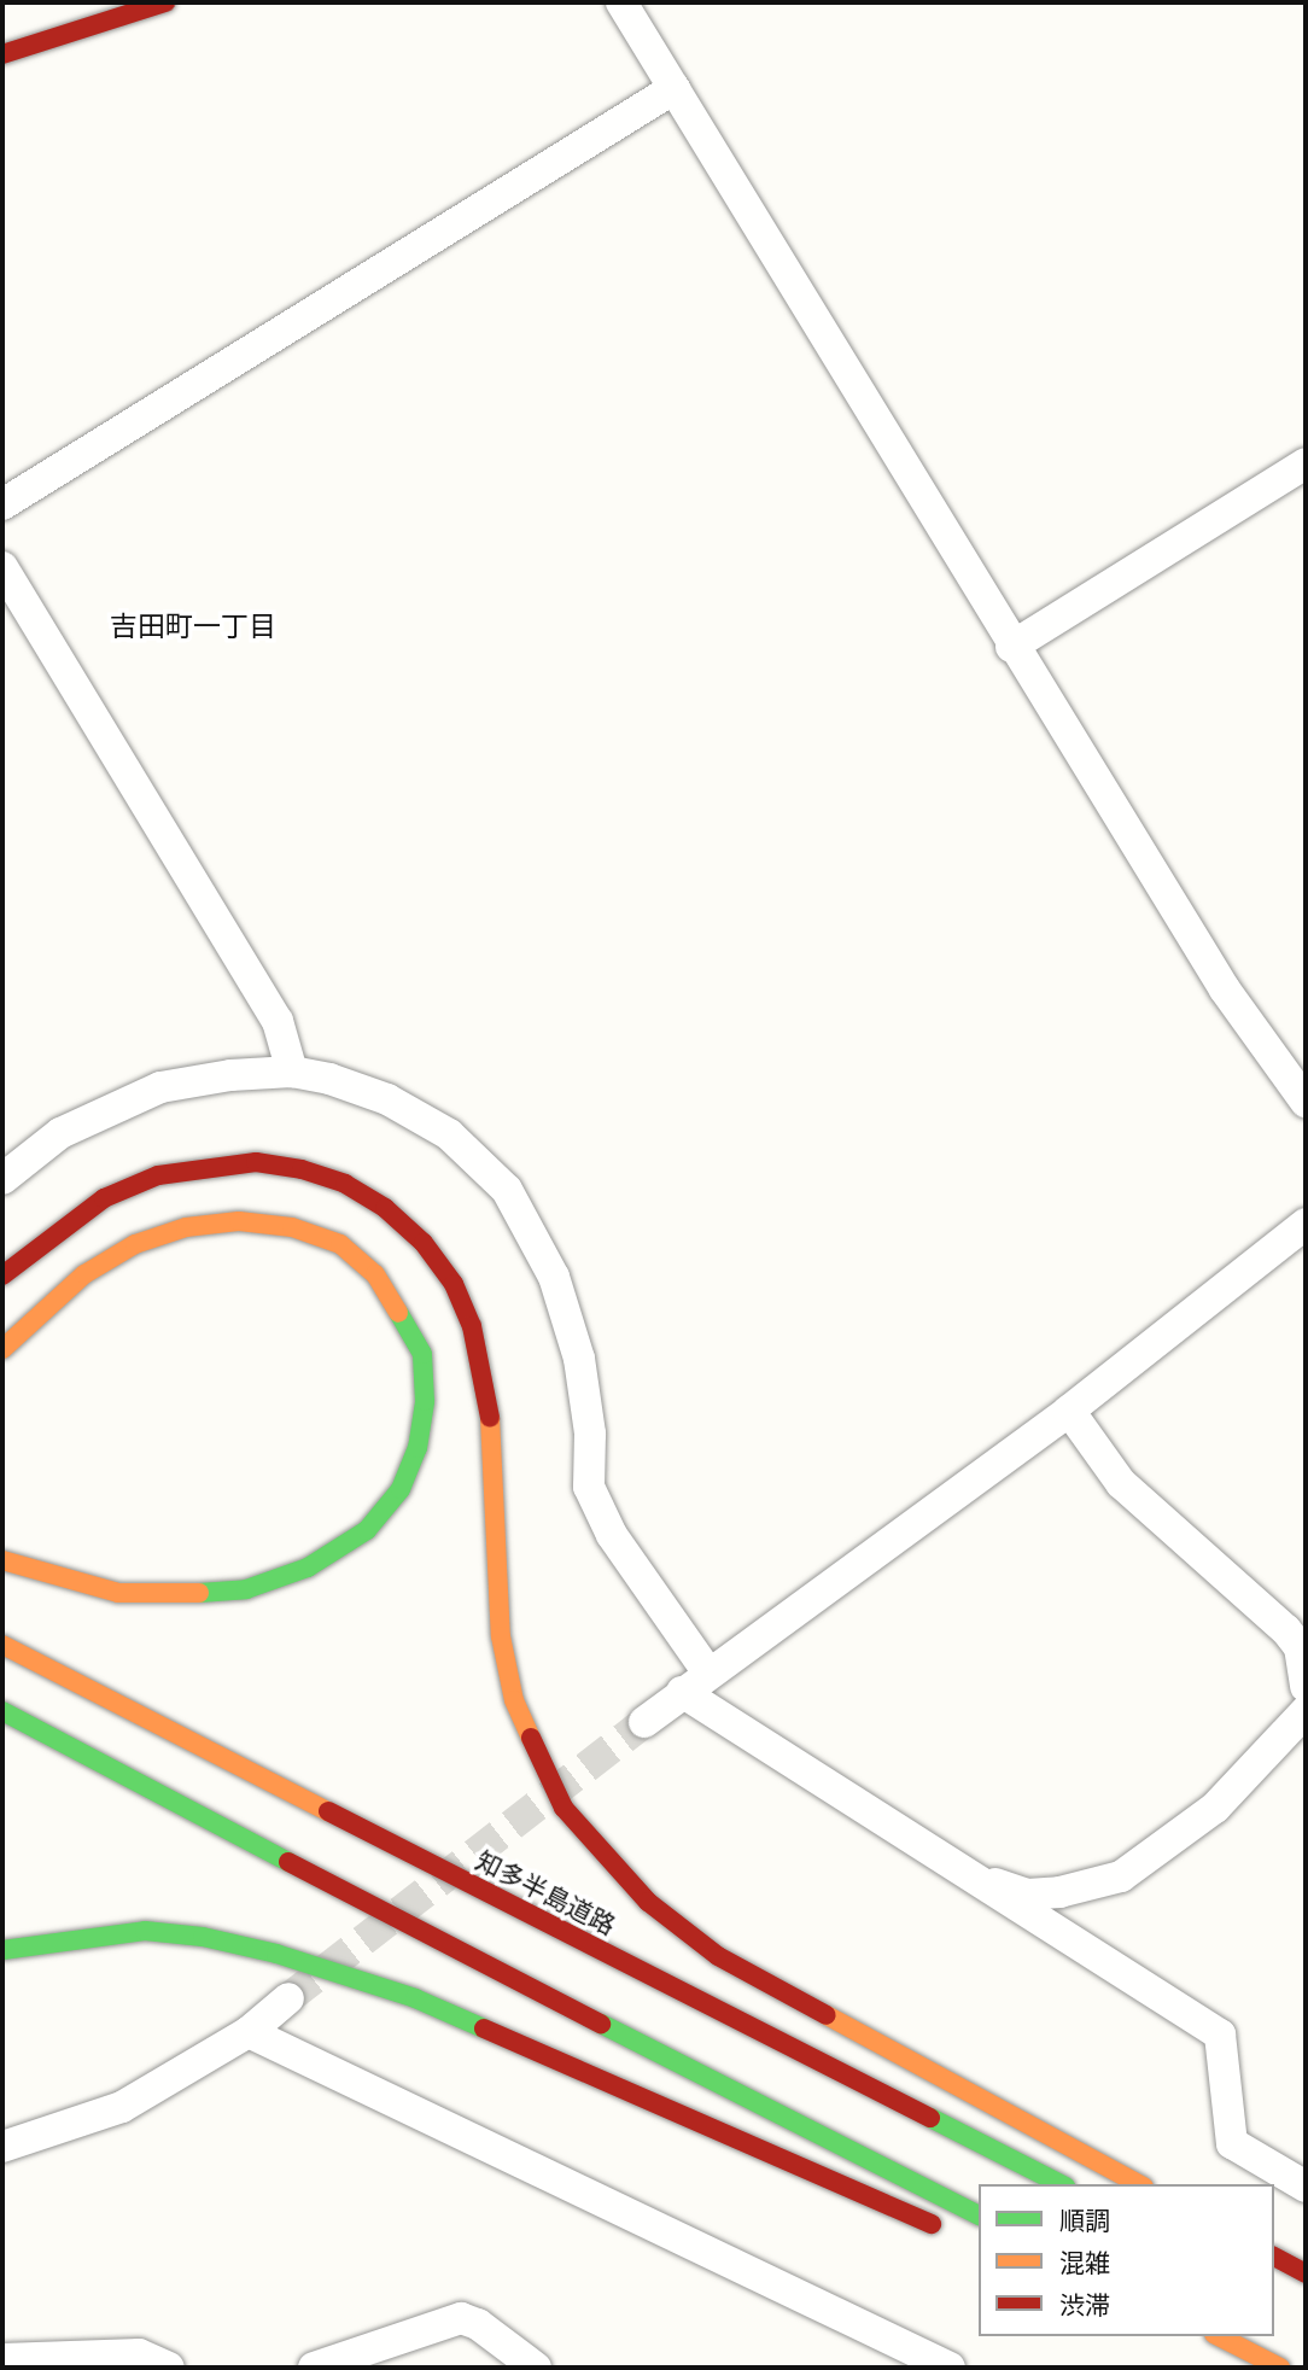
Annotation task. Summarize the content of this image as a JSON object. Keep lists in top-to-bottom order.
{
  "streets": {
    "main road": ["知多半島道路"]
  },
  "districts": ["吉田町一丁目"],
  "legend": ["順調", "混雑", "渋滞"]
}
